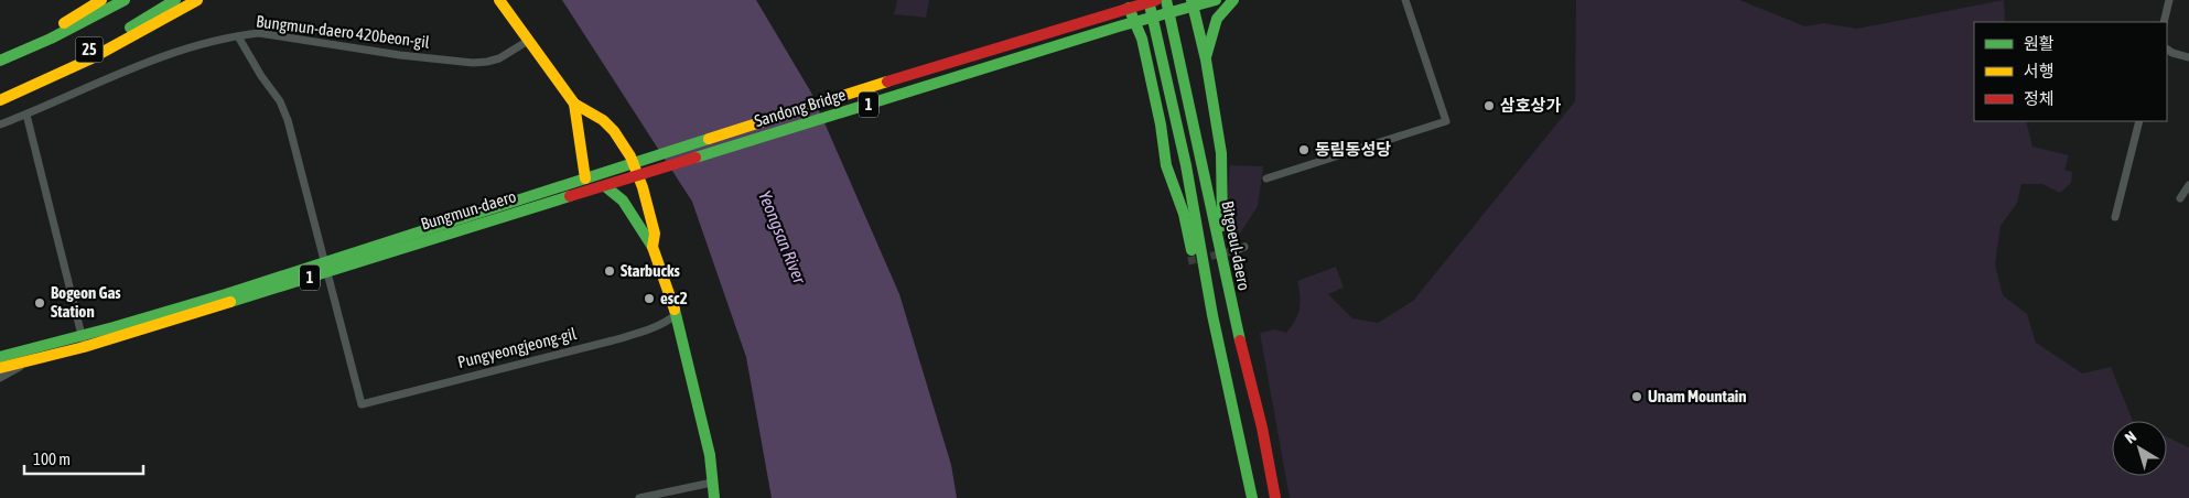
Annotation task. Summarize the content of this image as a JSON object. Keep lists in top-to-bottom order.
{
  "streets": {
    "main road": [
      "25",
      "1",
      "Sandong Bridge",
      "Bungmun-daero",
      "Bitgoeul-daero"
    ],
    "street": ["Bungmun-daero 420beon-gil", "Pungyeongjeong-gil"]
  },
  "crossings": [
    ["1", "Sandong Bridge"],
    ["Sandong Bridge", "Bungmun-daero"],
    ["Bungmun-daero", "Pungyeongjeong-gil"]
  ],
  "water": ["Yeongsan River"],
  "places": [
    "삼호상가",
    "동림동성당",
    "Starbucks",
    "esc2",
    "Bogeon Gas Station",
    "Unam Mountain"
  ],
  "legend": ["원활", "서행", "정체"],
  "scale_bar": "100 m",
  "north": "top left"
}
